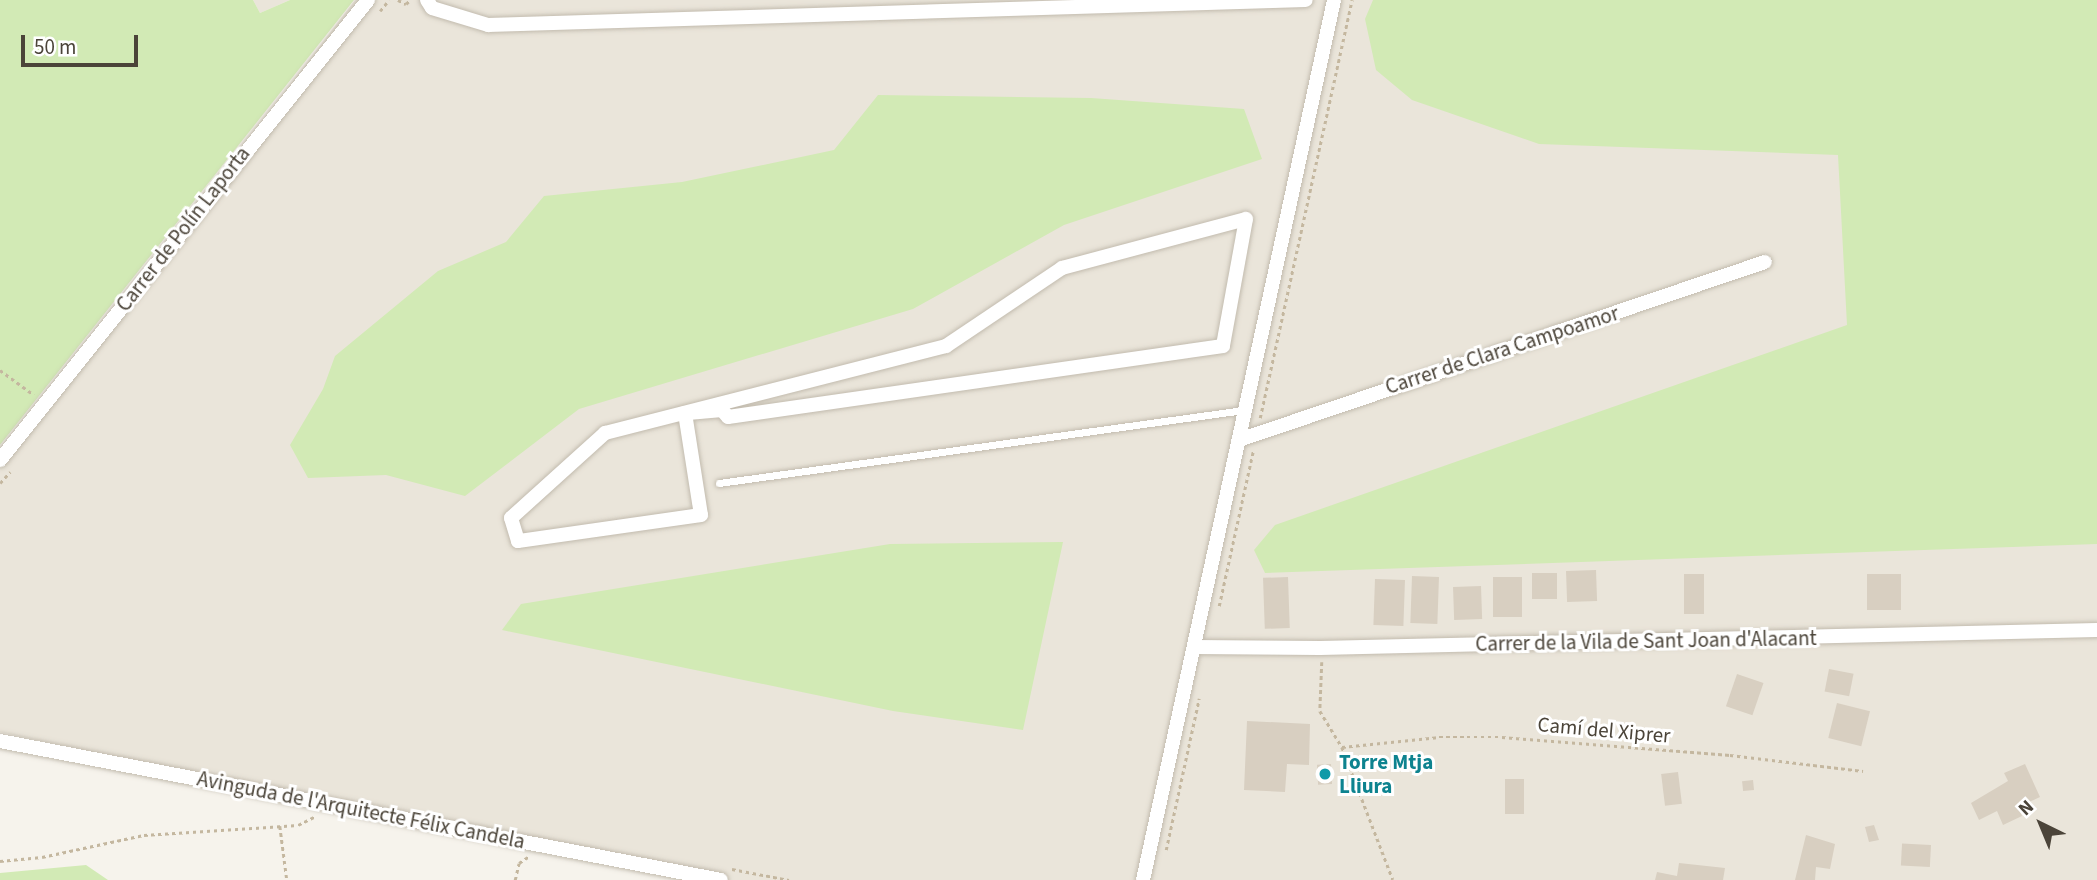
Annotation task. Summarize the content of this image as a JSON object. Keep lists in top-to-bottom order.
{
  "streets": {
    "street": [
      "Carrer de Polín Laporta",
      "Carrer de Clara Campoamor",
      "Carrer de la Vila de Sant Joan d'Alacant",
      "Avinguda de l'Arquitecte Félix Candela"
    ],
    "path": ["Camí del Xiprer"]
  },
  "places": ["Torre Mtja Lliura"],
  "scale_bar": "50 m",
  "north": "top left"
}
